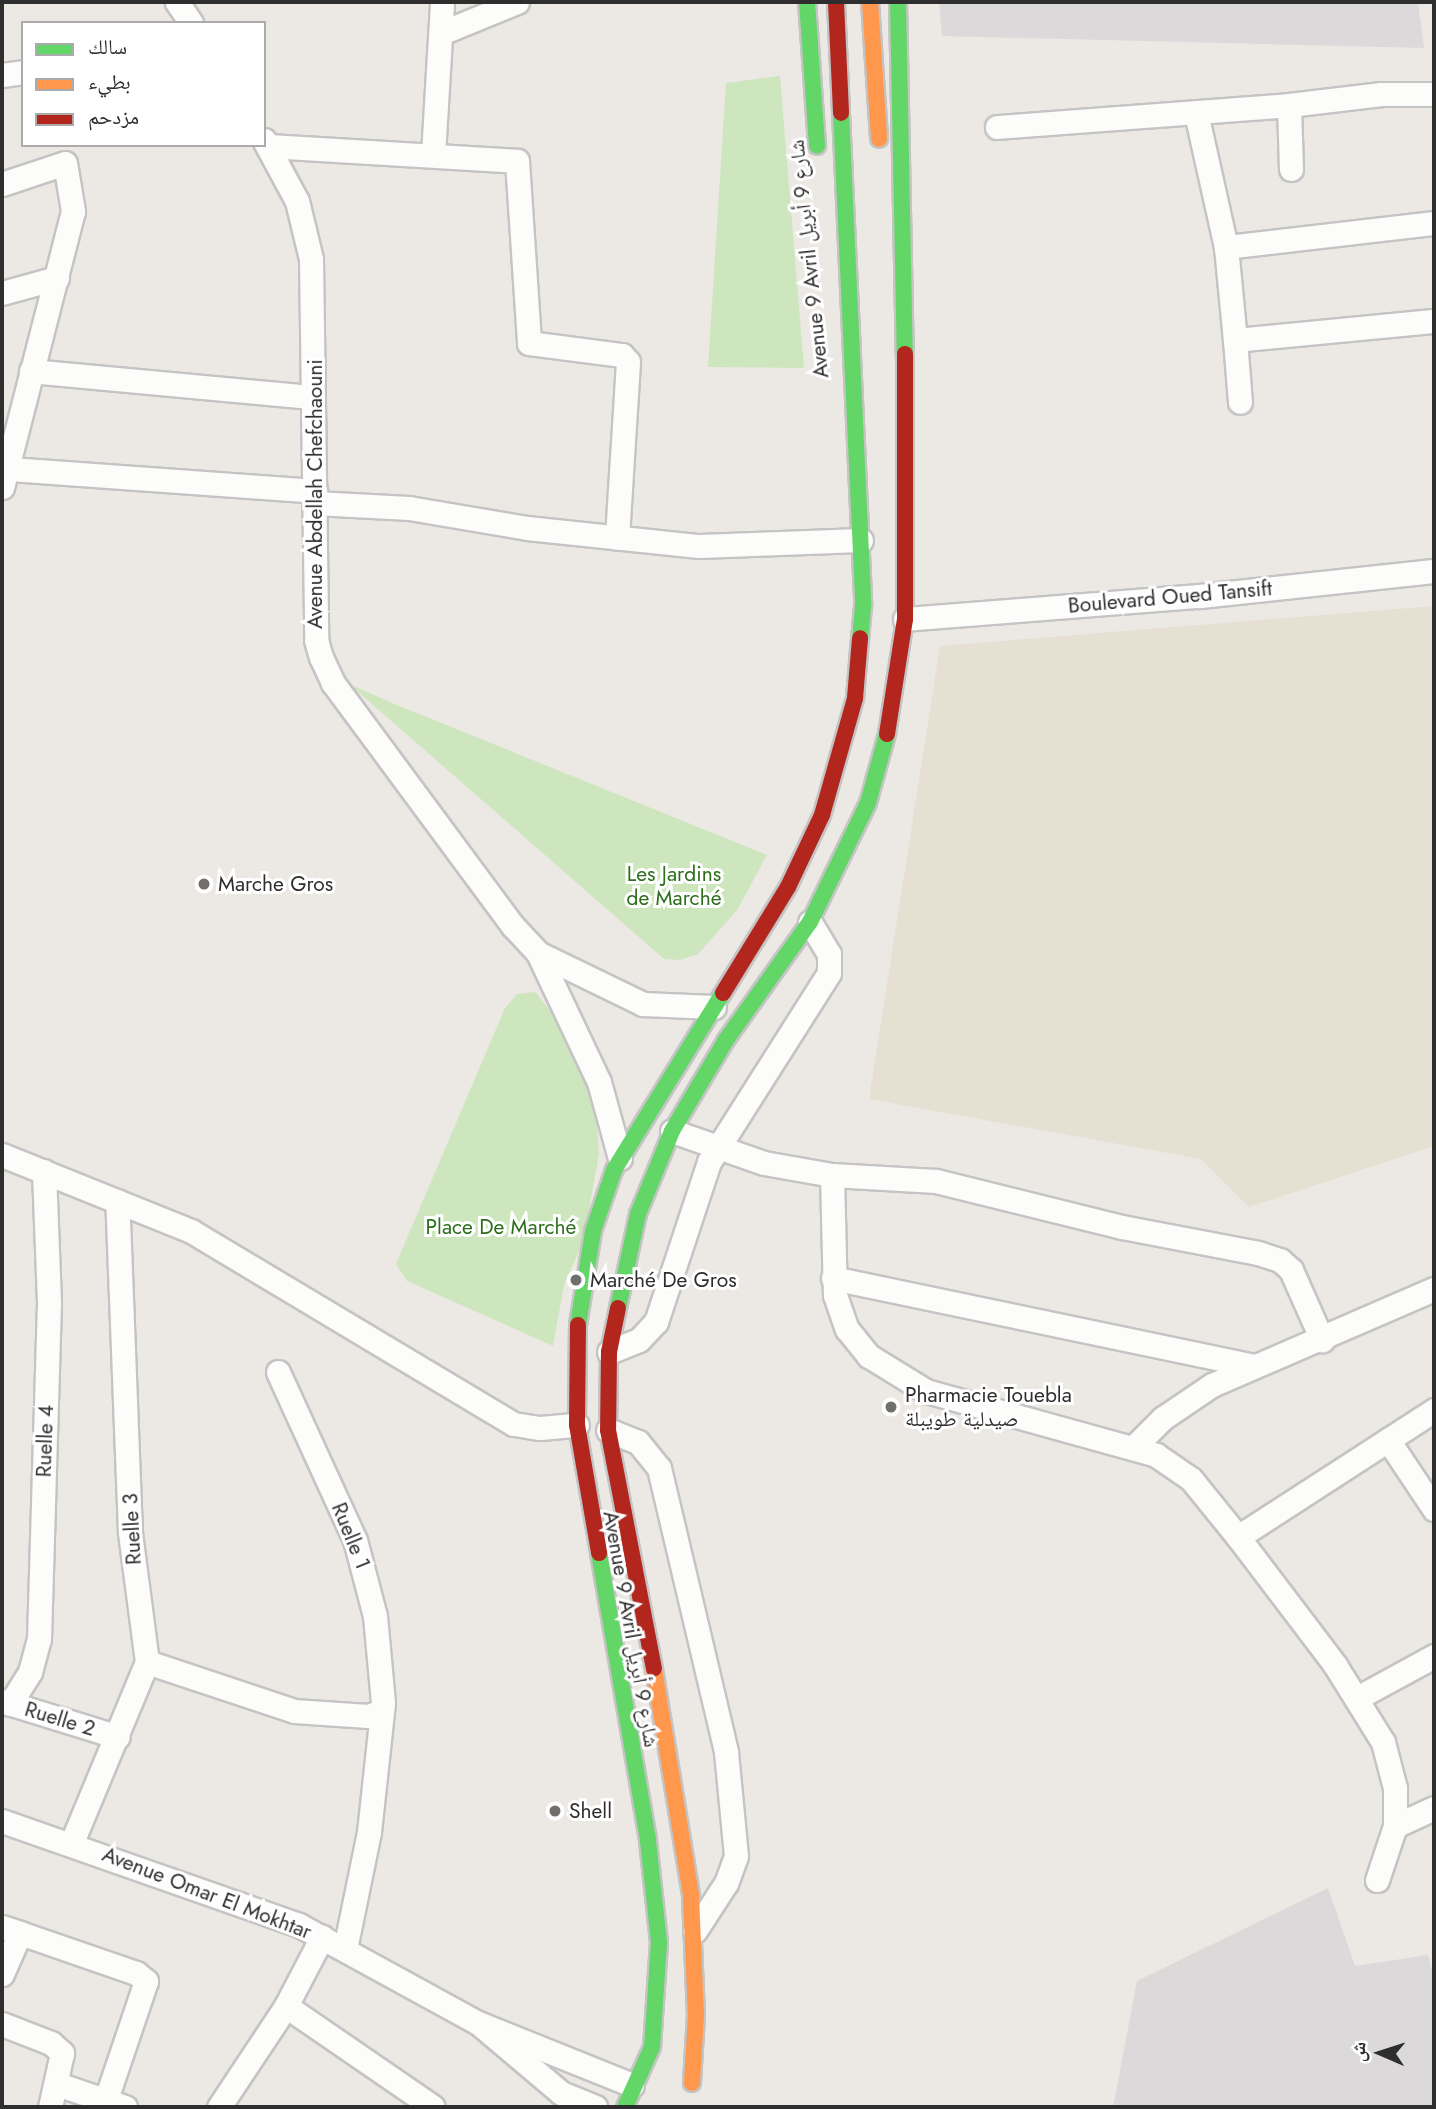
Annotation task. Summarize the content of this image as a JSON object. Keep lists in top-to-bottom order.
{
  "streets": {
    "highway": ["Avenue 9 Avril شارع 9 أبريل"],
    "street": [
      "Avenue Abdellah Chefchaouni",
      "Boulevard Oued Tansift",
      "Ruelle 4",
      "Ruelle 3",
      "Ruelle 1",
      "Ruelle 2",
      "Avenue Omar El Mokhtar"
    ]
  },
  "crossings": [
    ["Avenue 9 Avril شارع 9 أبريل", "Avenue Abdellah Chefchaouni"],
    ["Avenue 9 Avril شارع 9 أبريل", "Avenue Omar El Mokhtar"],
    ["Ruelle 4", "Ruelle 2"],
    ["Ruelle 3", "Ruelle 2"],
    ["Ruelle 3", "Avenue Omar El Mokhtar"],
    ["Ruelle 1", "Avenue Omar El Mokhtar"]
  ],
  "parks": ["Les Jardins de Marché", "Place De Marché"],
  "places": [
    "Marche Gros",
    "Marché De Gros",
    "Pharmacie Touebla صيدلية طويبلة",
    "Shell"
  ],
  "legend": ["سالك", "بطيء", "مزدحم"],
  "north": "left"
}
